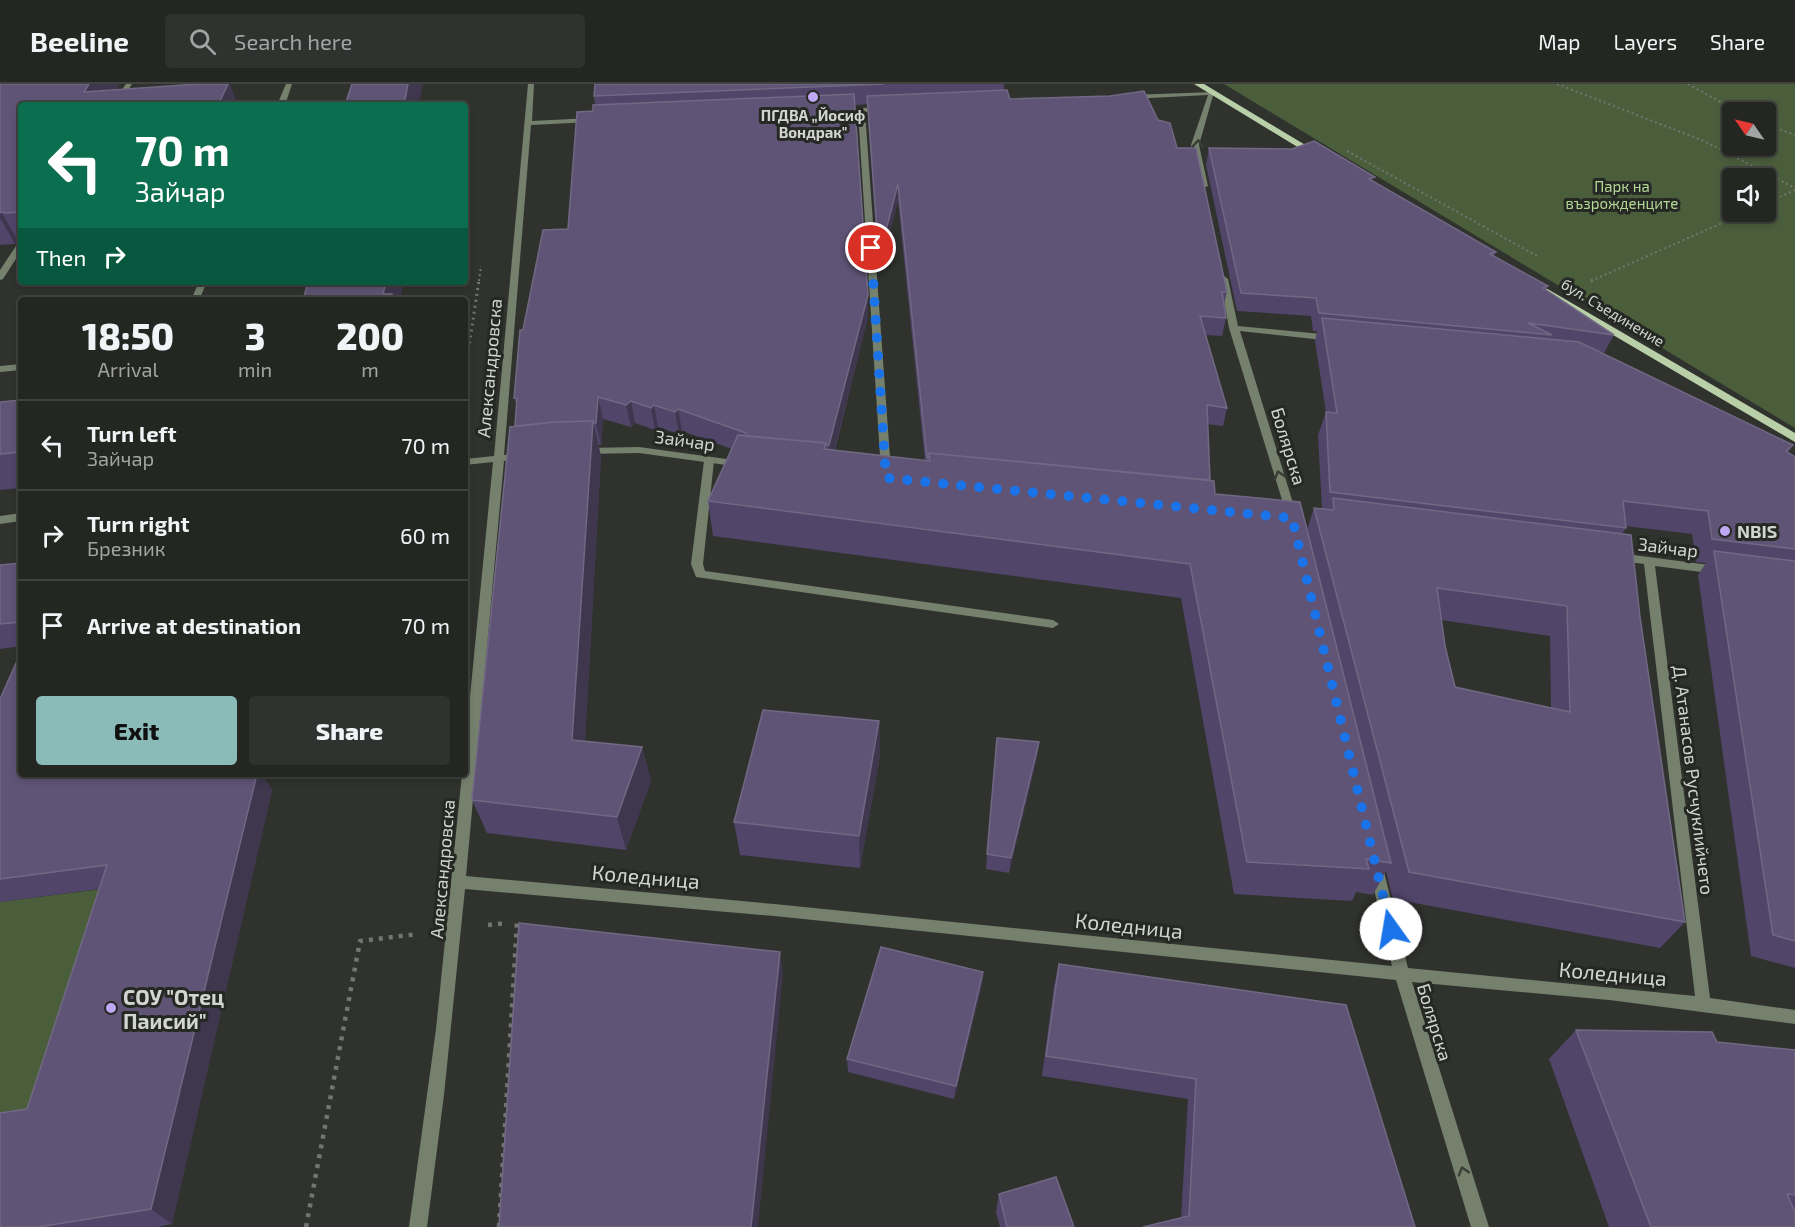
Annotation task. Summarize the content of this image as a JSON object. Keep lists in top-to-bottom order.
{
  "streets": {
    "main road": ["бул. Съединение"],
    "street": [
      "Александровска",
      "Зайчар",
      "Болярска",
      "Д. Атанасов Русчуклийчето",
      "Коледница"
    ]
  },
  "crossings": [
    ["Александровска", "Коледница"],
    ["Зайчар", "Д. Атанасов Русчуклийчето"],
    ["Болярска", "Коледница"],
    ["Д. Атанасов Русчуклийчето", "Коледница"]
  ],
  "one_way": ["Болярска"],
  "parks": ["Парк на възрожденците"],
  "places": ["ПГДВА „Йосиф Вондрак\"", "NBIS", "СОУ \"Отец Паисий\""],
  "north": "top left",
  "page": {
    "header": "Beeline",
    "search": "Search here",
    "nav": ["Map", "Layers", "Share"],
    "turn": ["70 m", "Зайчар"],
    "then": "Then",
    "eta": [
      "18:50",
      "Arrival",
      "3",
      "min",
      "200",
      "m"
    ],
    "list": [
      {
        "name": "Turn left",
        "note": "Зайчар",
        "value": "70 m"
      },
      {
        "name": "Turn right",
        "note": "Брезник",
        "value": "60 m"
      },
      {
        "name": "Arrive at destination",
        "value": "70 m"
      }
    ],
    "buttons": ["Exit", "Share"]
  }
}
